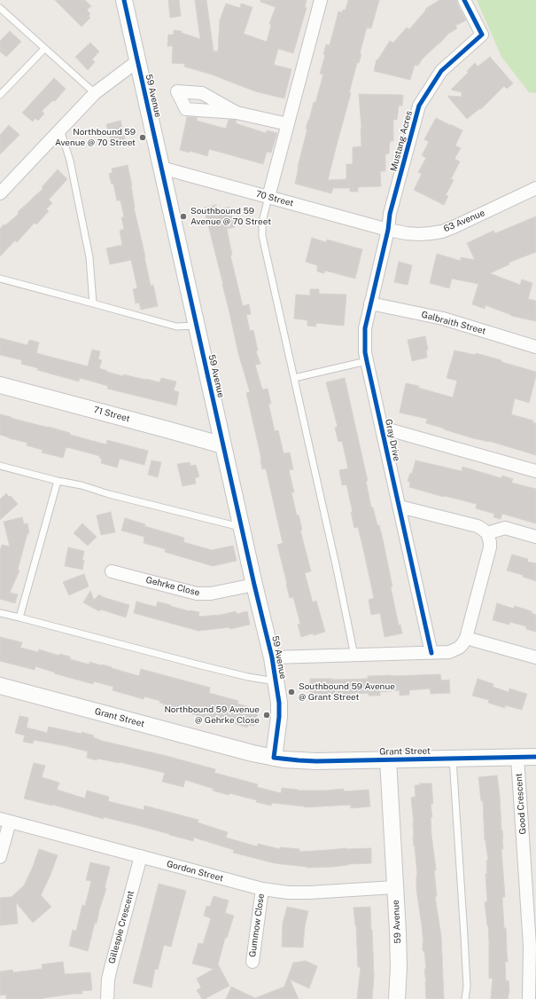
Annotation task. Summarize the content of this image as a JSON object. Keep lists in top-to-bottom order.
{
  "streets": {
    "street": [
      "59 Avenue",
      "Mustang Acres",
      "70 Street",
      "63 Avenue",
      "Galbraith Street",
      "71 Street",
      "Gray Drive",
      "Gehrke Close",
      "Grant Street",
      "Good Crescent",
      "Gordon Street",
      "Gummow Close",
      "Gillespie Crescent"
    ]
  },
  "crossings": [
    ["59 Avenue", "70 Street"],
    ["59 Avenue", "71 Street"],
    ["59 Avenue", "Gehrke Close"],
    ["59 Avenue", "Grant Street"],
    ["59 Avenue", "Gordon Street"],
    ["Mustang Acres", "70 Street"],
    ["Mustang Acres", "63 Avenue"],
    ["Mustang Acres", "Gray Drive"],
    ["70 Street", "63 Avenue"],
    ["70 Street", "Gray Drive"],
    ["63 Avenue", "Gray Drive"],
    ["Galbraith Street", "Gray Drive"],
    ["Grant Street", "Good Crescent"],
    ["Gordon Street", "Gummow Close"],
    ["Gordon Street", "Gillespie Crescent"]
  ],
  "places": [
    "Northbound 59 Avenue @ 70 Street",
    "Southbound 59 Avenue @ 70 Street",
    "Southbound 59 Avenue @ Grant Street",
    "Northbound 59 Avenue @ Gehrke Close"
  ]
}
